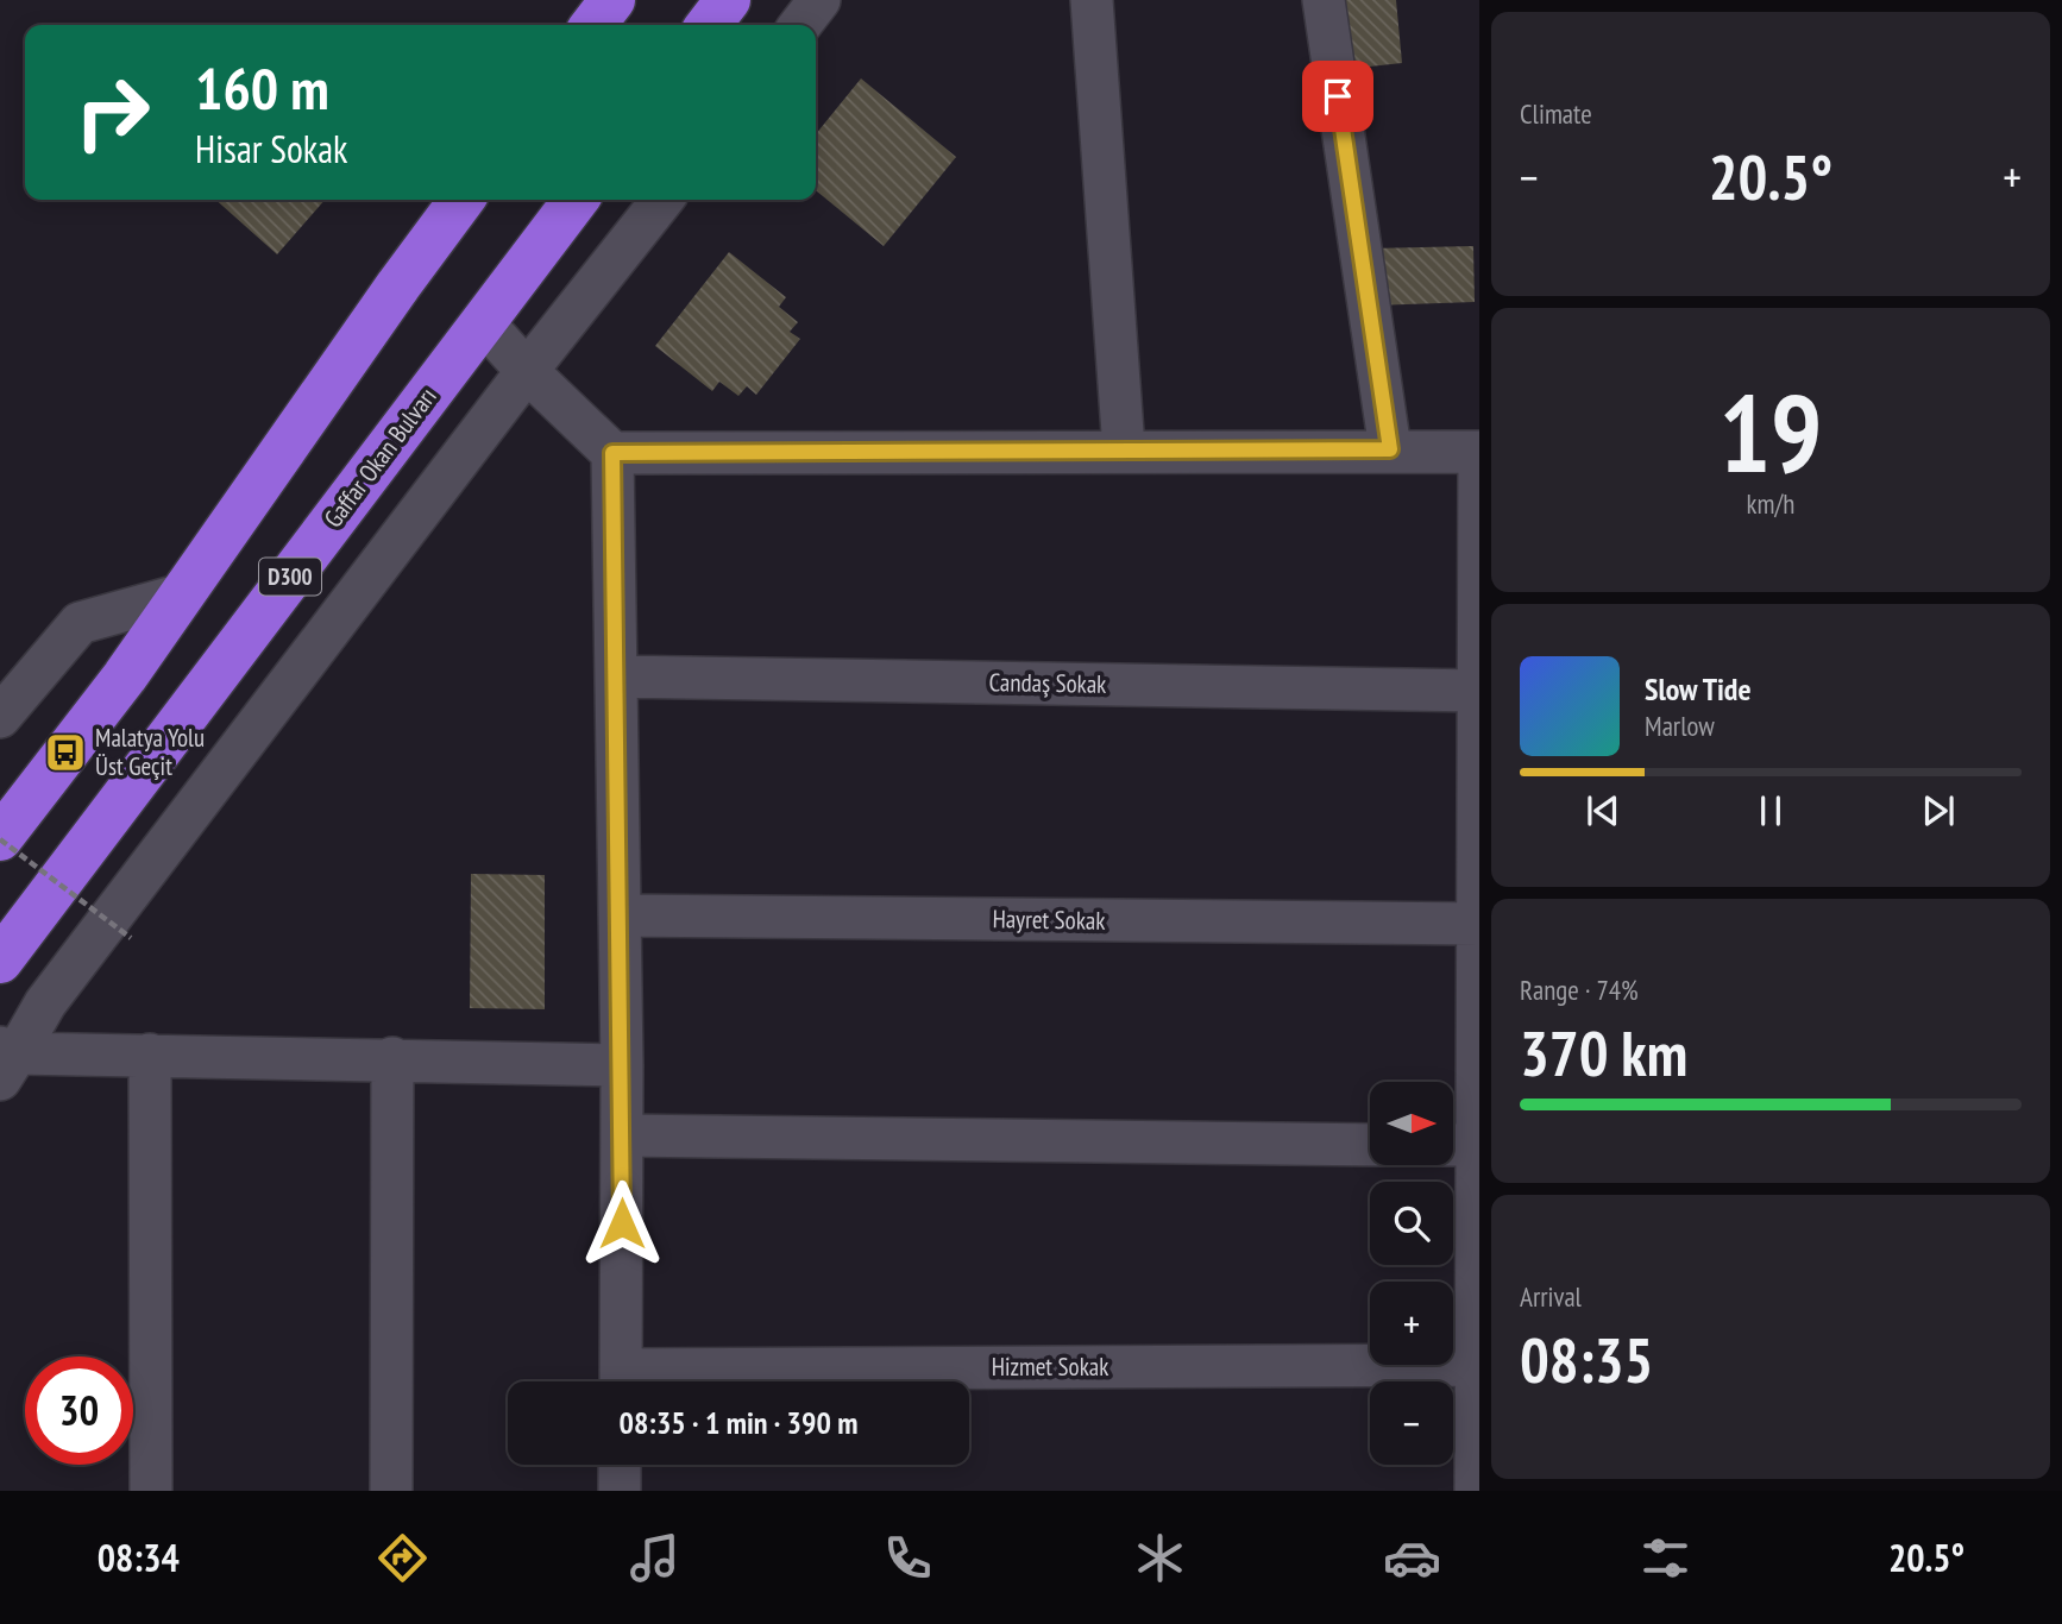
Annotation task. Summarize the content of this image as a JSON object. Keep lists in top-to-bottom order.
{
  "streets": {
    "highway": ["Gaffar Okan Bulvarı", "D300"],
    "street": ["Candaş Sokak", "Hayret Sokak", "Hizmet Sokak"]
  },
  "places": {
    "bus stop": ["Malatya Yolu Üst Geçit"]
  },
  "north": "right",
  "page": {
    "tile": [
      "Climate",
      ["19", "km/h"],
      ["Range · 74%", "370 km"],
      ["Arrival", "08:35"]
    ],
    "turn": ["160 m", "Hisar Sokak"],
    "heat": ["−", "20.5°", "+"],
    "song": ["Slow Tide", "Marlow"],
    "map_buttons": ["+", "−"],
    "limit": "30",
    "trip": "08:35 · 1 min · 390 m",
    "tabs": ["08:34", "20.5°"]
  }
}
